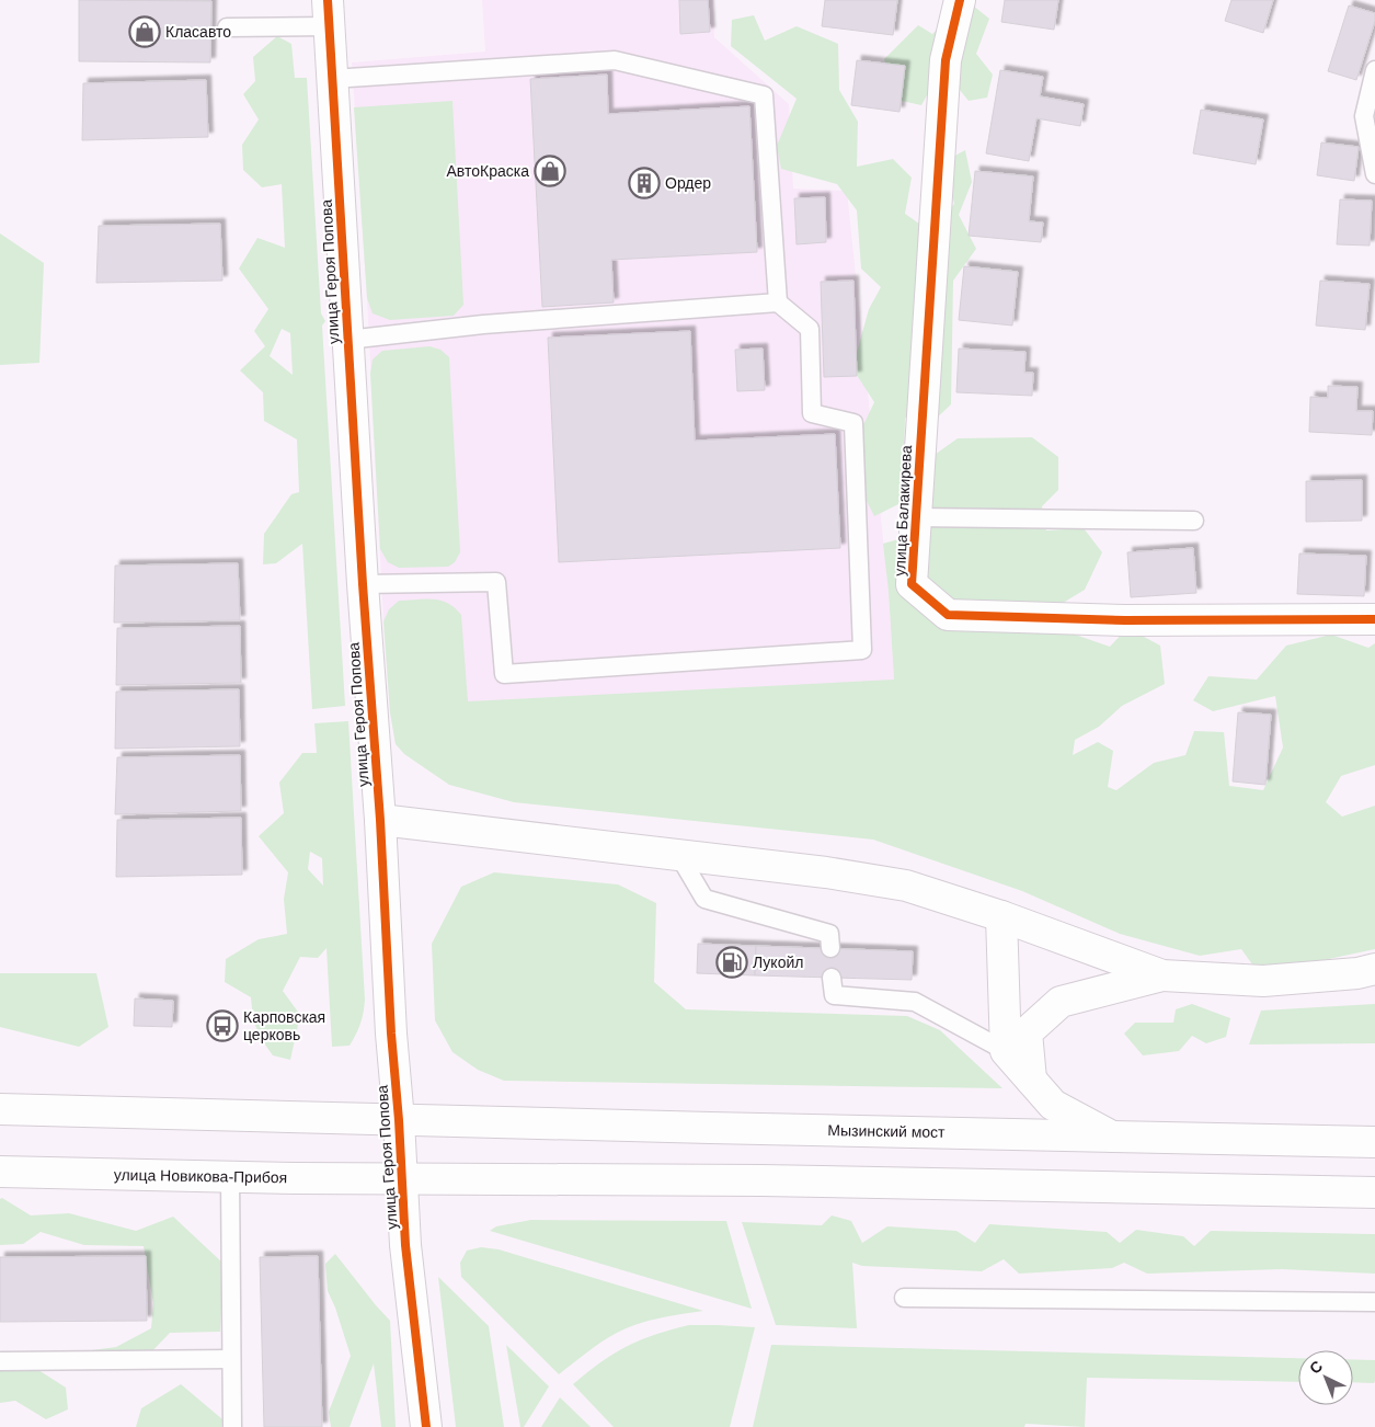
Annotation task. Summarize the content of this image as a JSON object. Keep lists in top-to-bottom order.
{
  "streets": {
    "street": [
      "улица Героя Попова",
      "улица Балакирева",
      "Мызинский мост",
      "улица Новикова-Прибоя"
    ]
  },
  "crossings": [
    ["улица Героя Попова", "Мызинский мост"],
    ["улица Героя Попова", "улица Новикова-Прибоя"]
  ],
  "places": {
    "shop": ["Класавто", "АвтоКраска"],
    "building": ["Ордер"],
    "fuel station": ["Лукойл"],
    "bus stop": ["Карповская церковь"]
  },
  "north": "top left"
}
